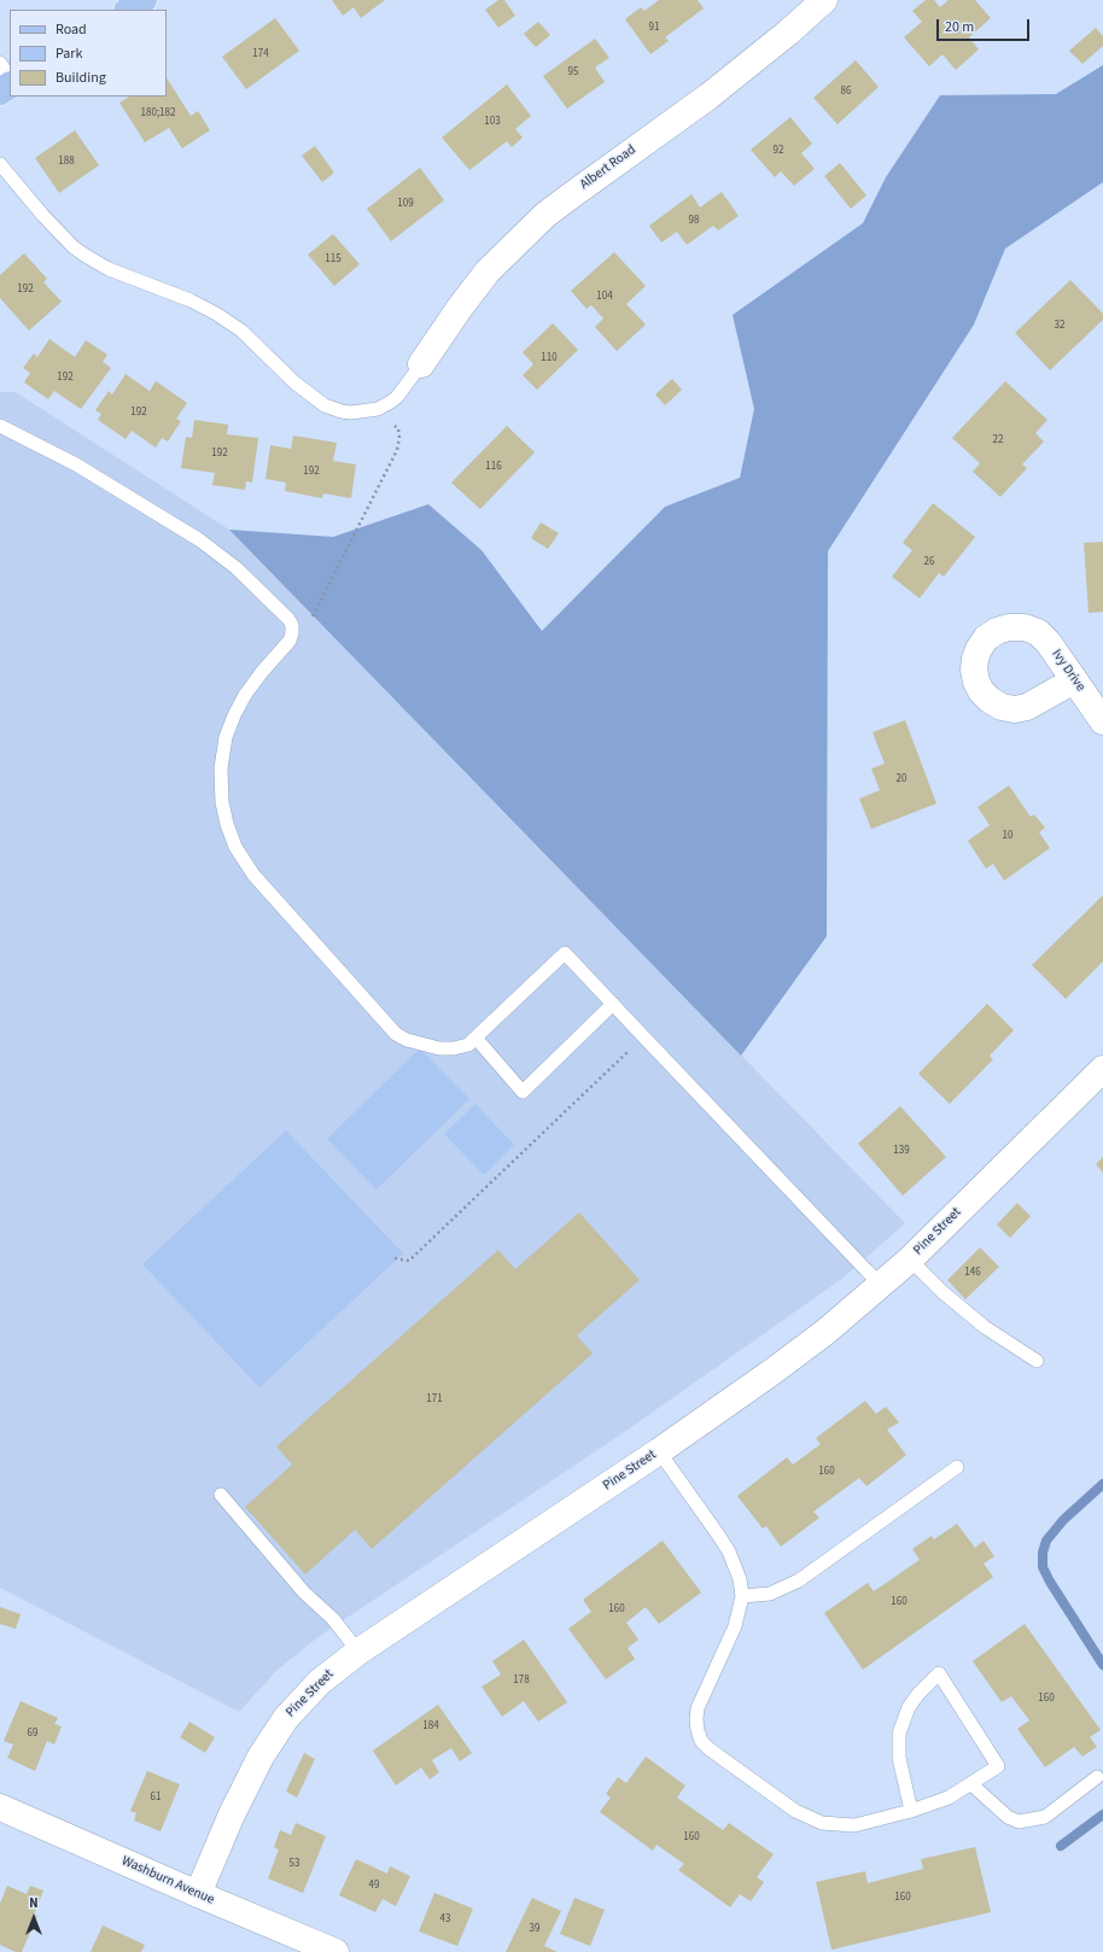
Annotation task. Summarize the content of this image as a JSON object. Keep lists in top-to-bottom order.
{
  "streets": {
    "street": [
      "Albert Road",
      "Ivy Drive",
      "Pine Street",
      "Washburn Avenue"
    ]
  },
  "crossings": [
    ["Pine Street", "Washburn Avenue"]
  ],
  "house_numbers": [
    "91",
    "174",
    "95",
    "86",
    "180;182",
    "103",
    "92",
    "188",
    "109",
    "98",
    "115",
    "192",
    "104",
    "32",
    "110",
    "192",
    "192",
    "22",
    "192",
    "116",
    "192",
    "26",
    "20",
    "10",
    "139",
    "146",
    "171",
    "160",
    "160",
    "160",
    "178",
    "160",
    "184",
    "69",
    "61",
    "160",
    "53",
    "49",
    "160",
    "43",
    "39"
  ],
  "legend": ["Road", "Park", "Building"],
  "scale_bar": "20 m",
  "north": "top"
}
